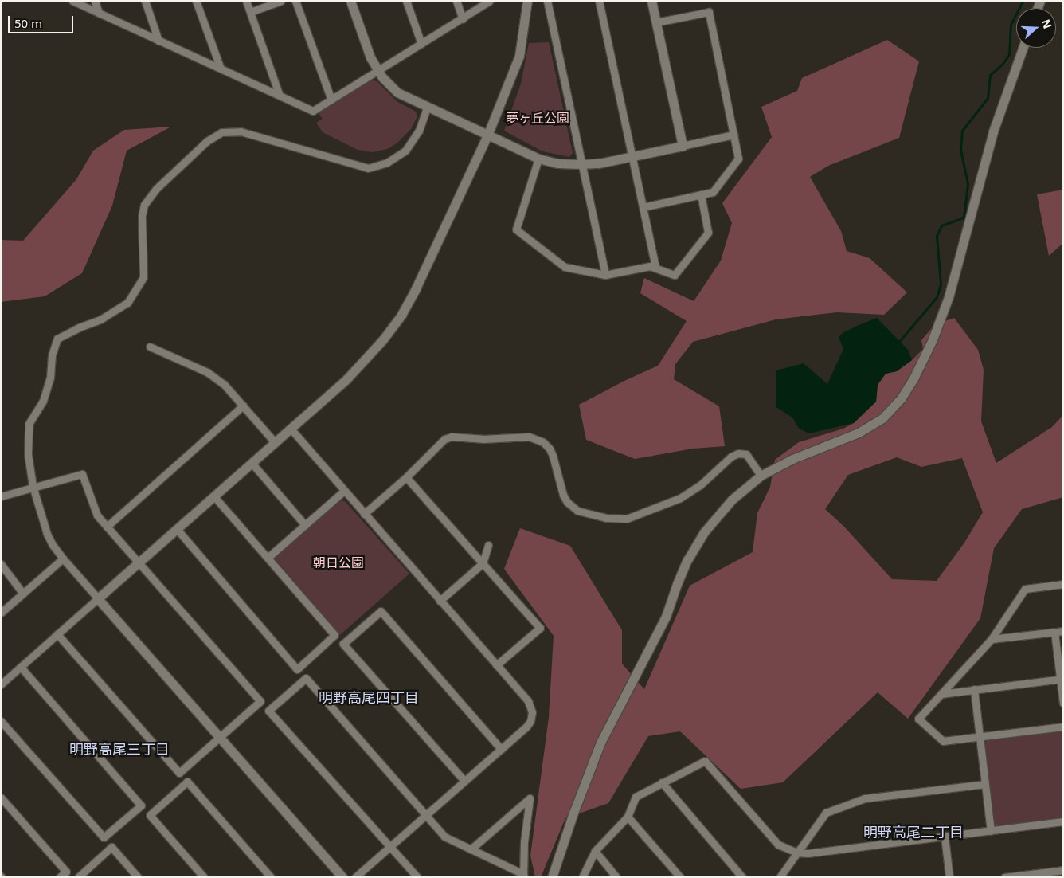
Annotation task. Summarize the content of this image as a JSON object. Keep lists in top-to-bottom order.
{
  "districts": ["明野高尾四丁目", "明野高尾三丁目", "明野高尾二丁目"],
  "parks": ["夢ヶ丘公園", "朝日公園"],
  "scale_bar": "50 m",
  "north": "right"
}
